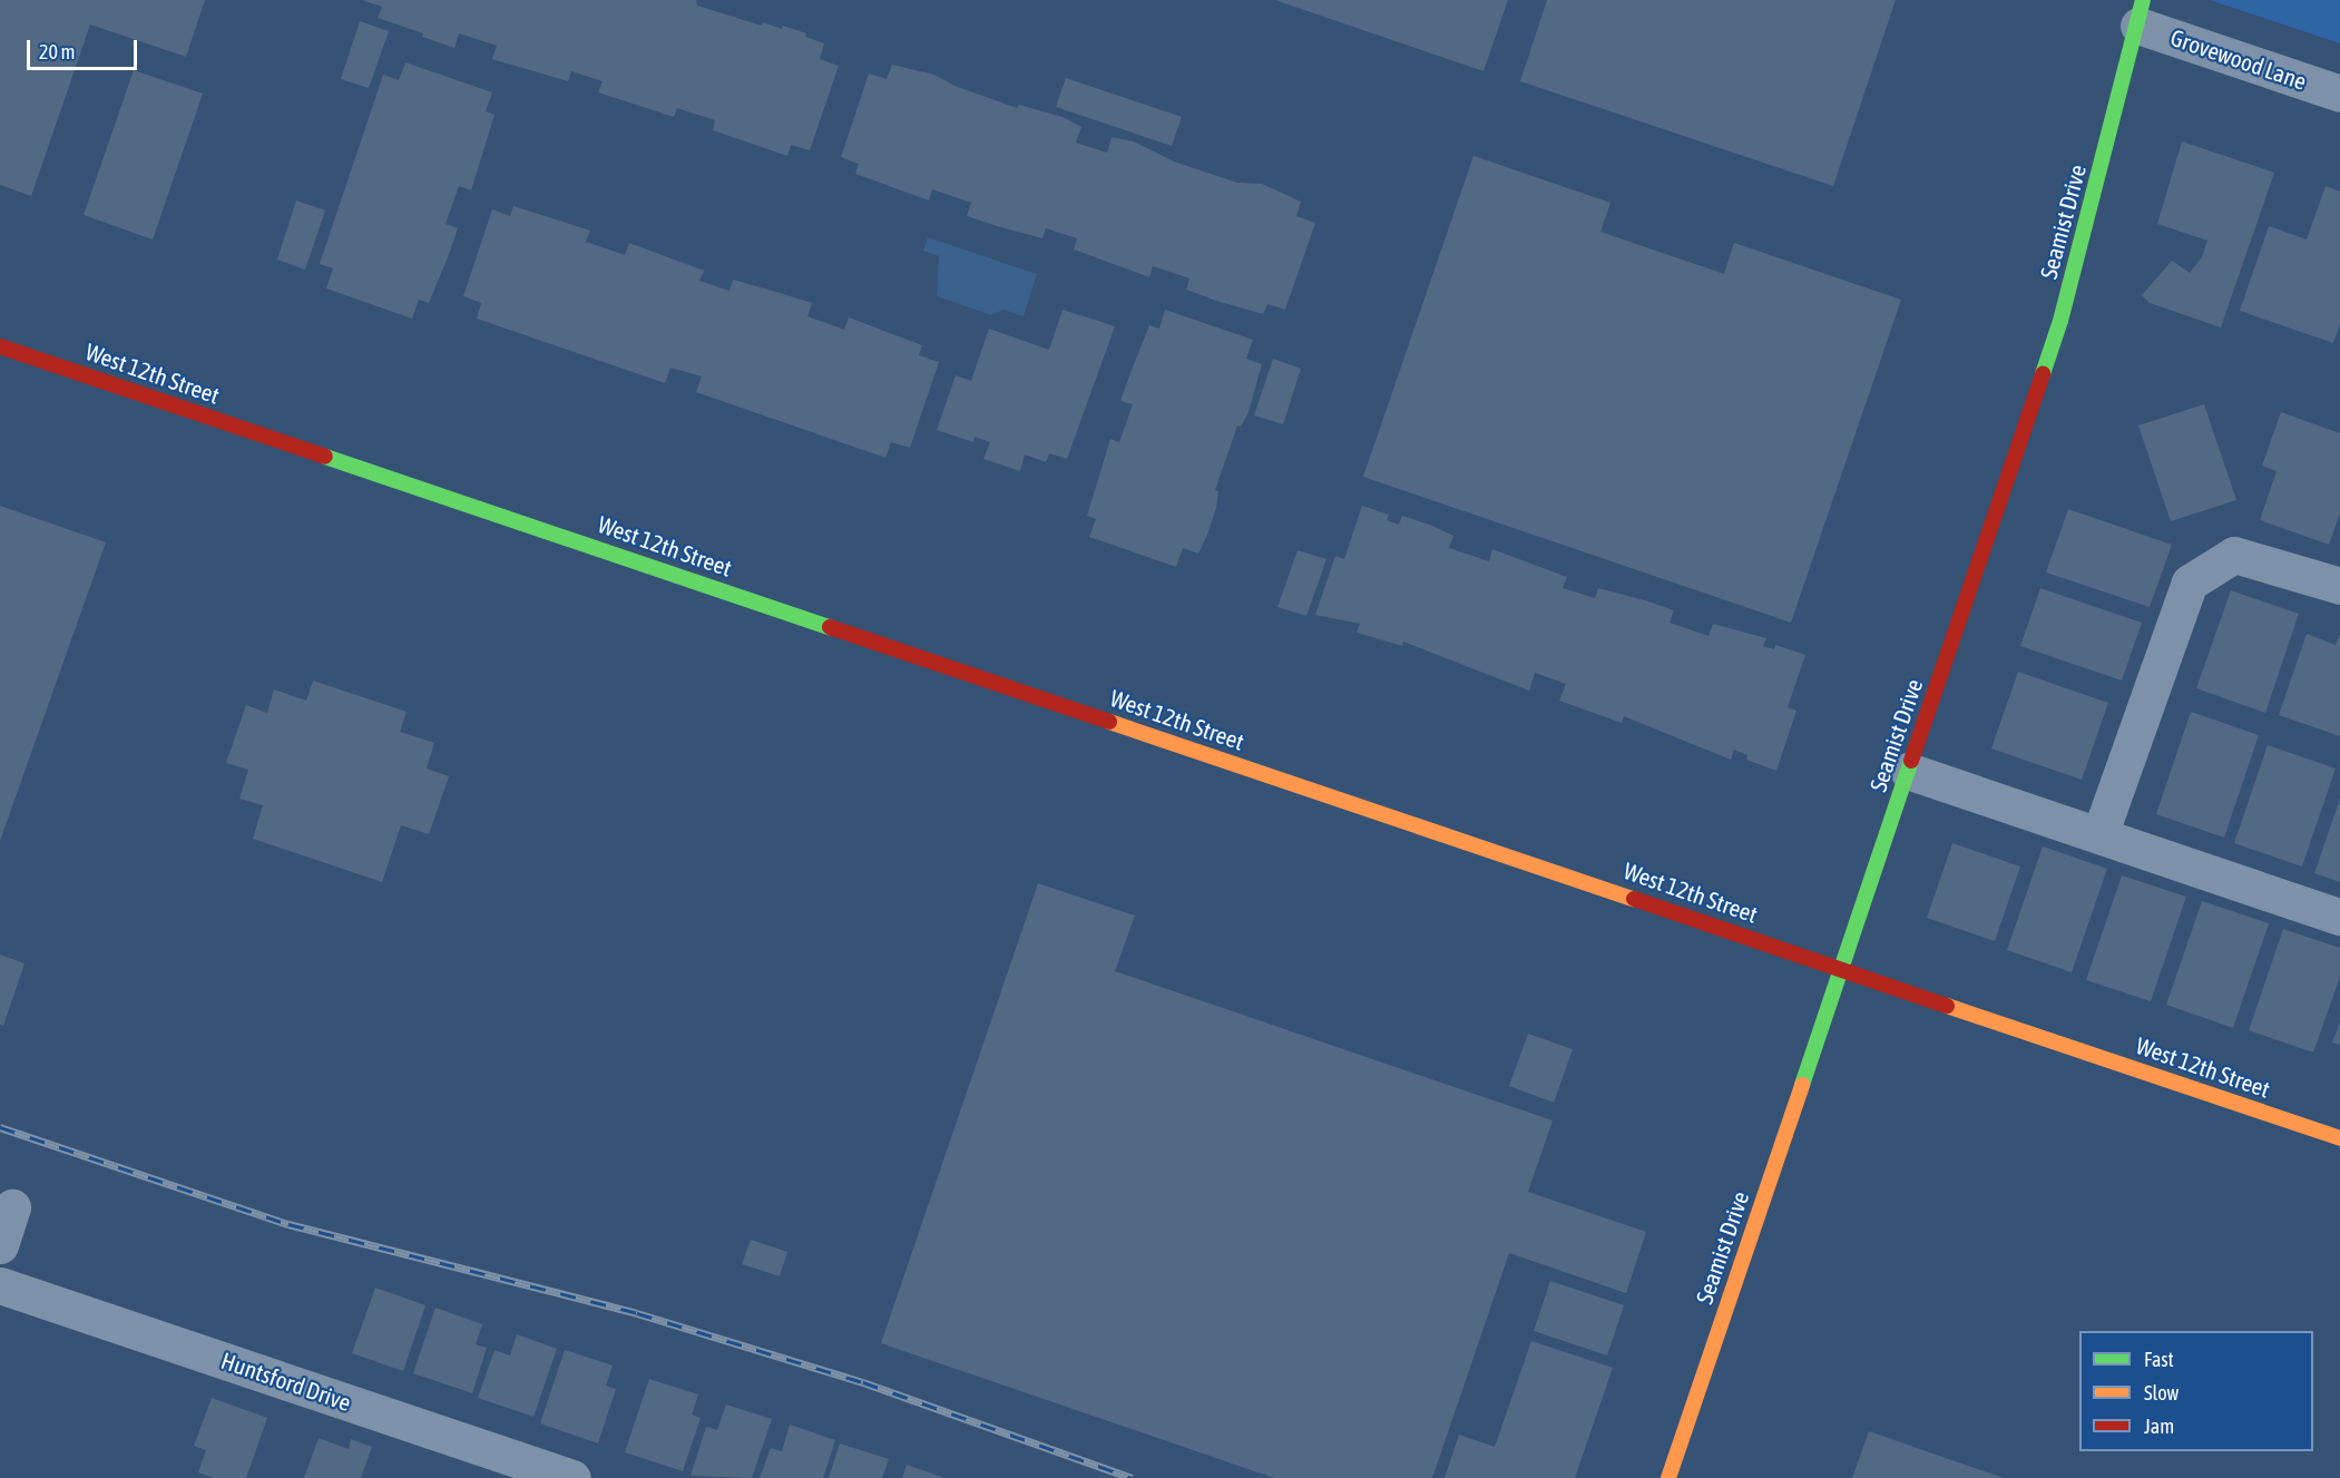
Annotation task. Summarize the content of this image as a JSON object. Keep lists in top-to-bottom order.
{
  "streets": {
    "street": [
      "Grovewood Lane",
      "Seamist Drive",
      "West 12th Street",
      "Huntsford Drive"
    ]
  },
  "crossings": [
    ["Grovewood Lane", "Seamist Drive"],
    ["Seamist Drive", "West 12th Street"]
  ],
  "legend": ["Fast", "Slow", "Jam"],
  "scale_bar": "20 m"
}
